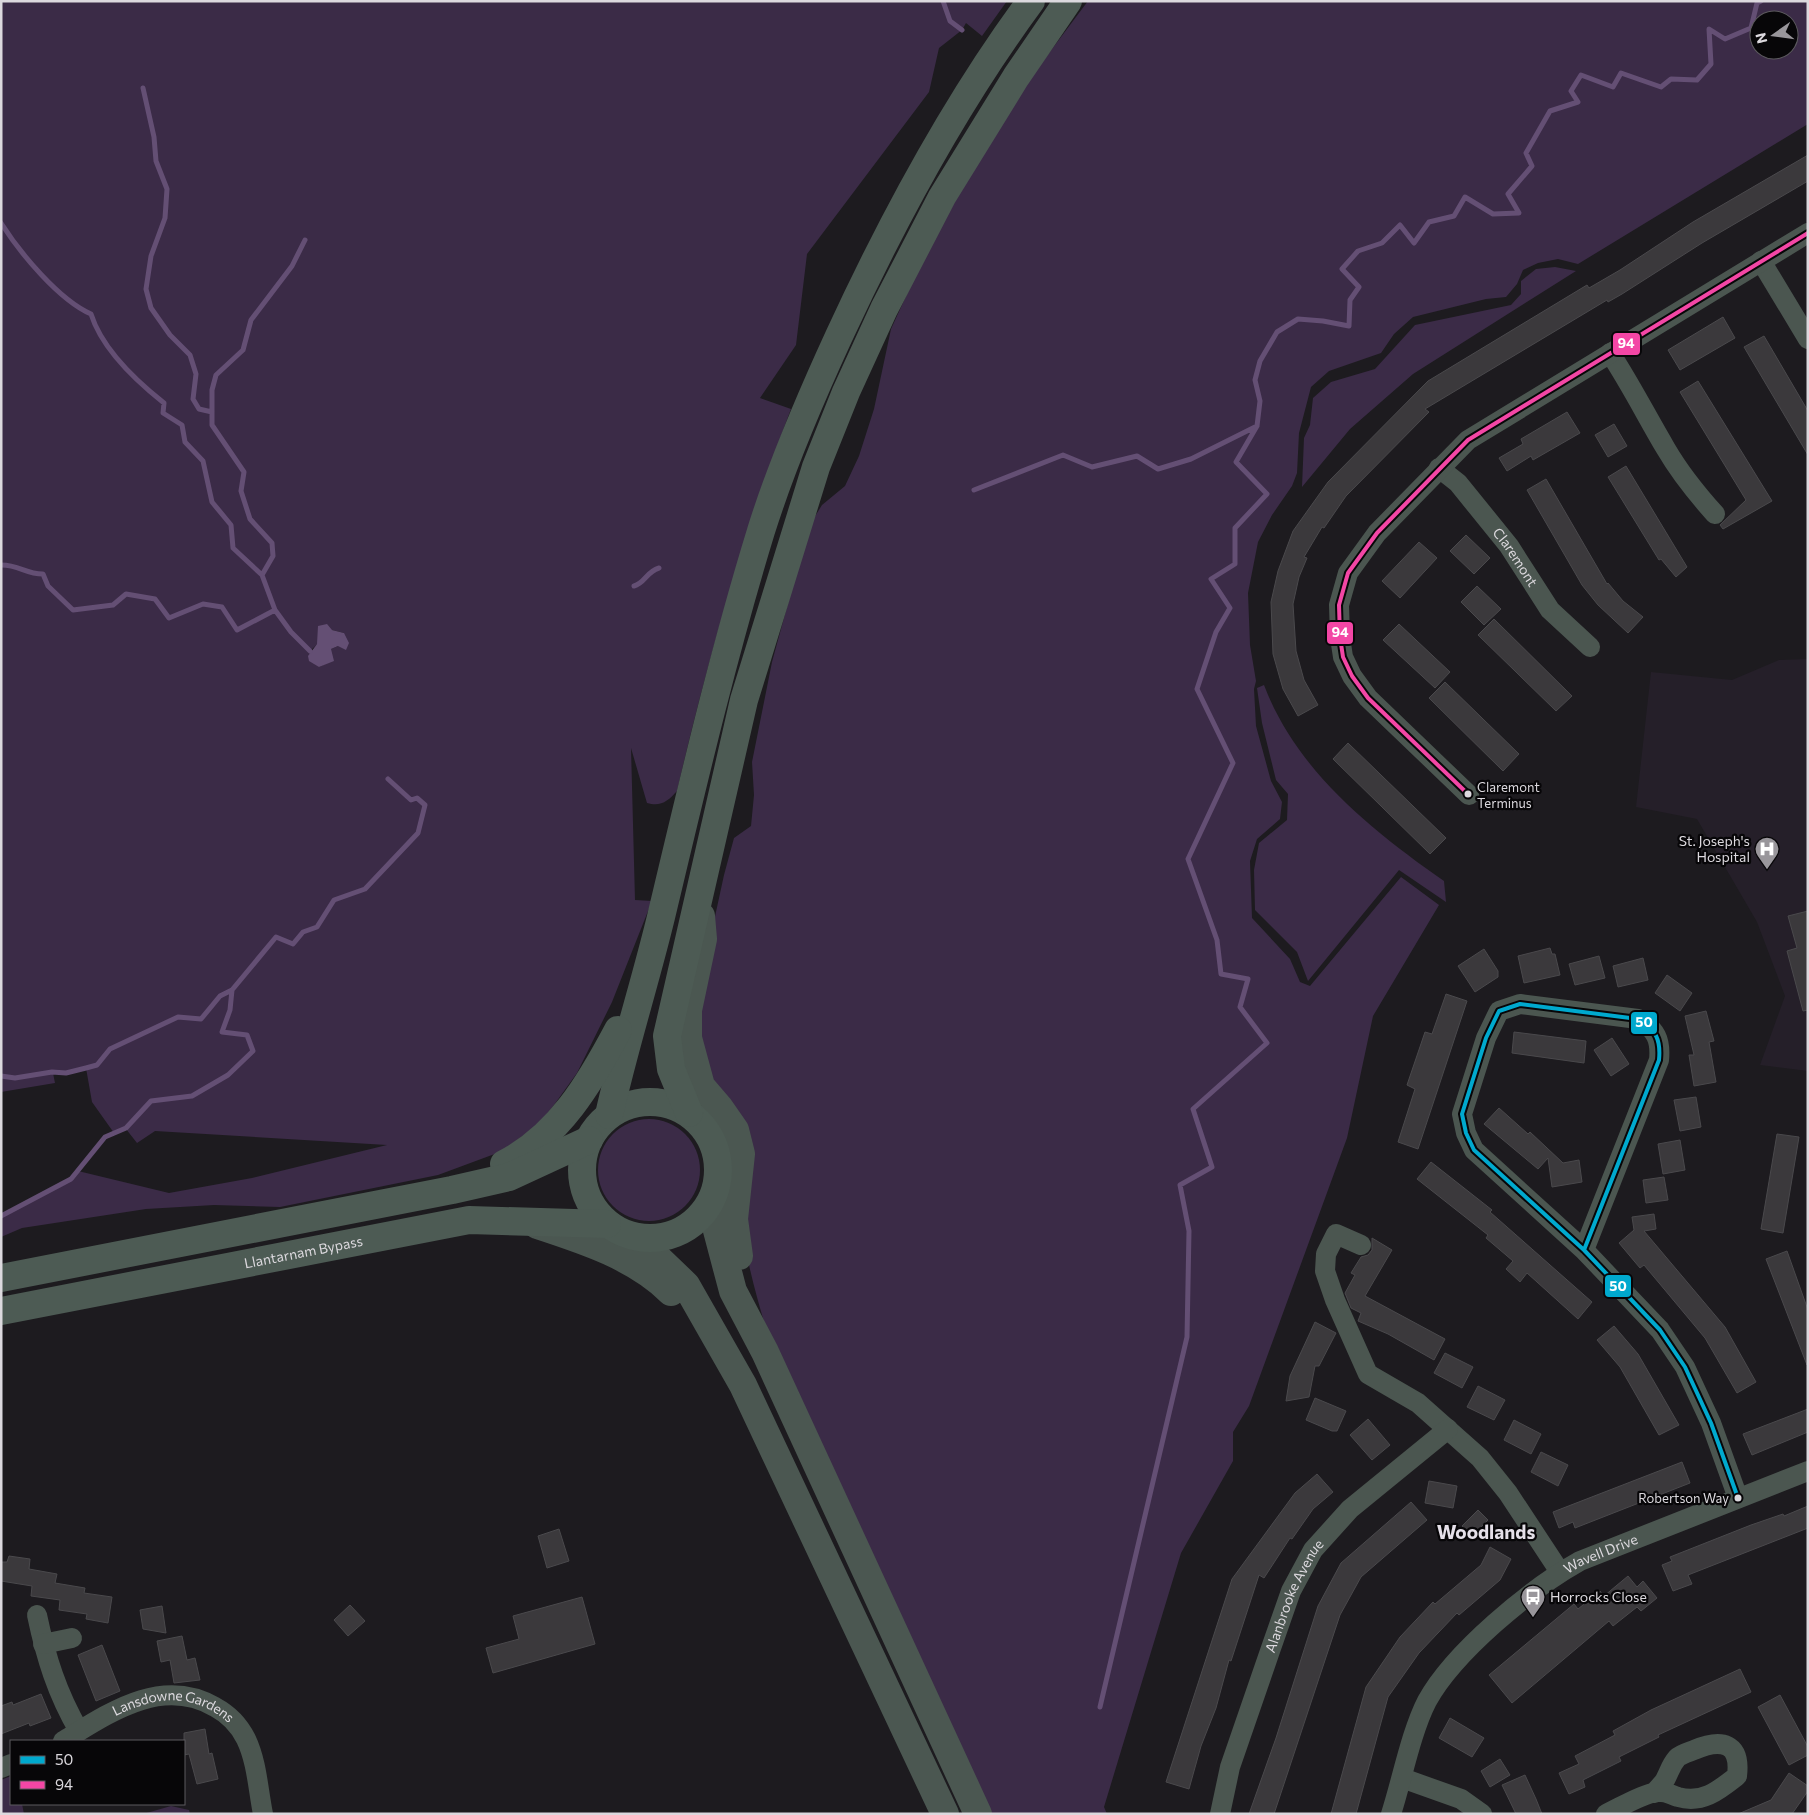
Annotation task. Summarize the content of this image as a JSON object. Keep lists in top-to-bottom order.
{
  "streets": {
    "highway": ["Llantarnam Bypass"],
    "street": [
      "Claremont",
      "Wavell Drive",
      "Alanbrooke Avenue",
      "Lansdowne Gardens"
    ]
  },
  "districts": ["Woodlands"],
  "places": {
    "other": ["Claremont Terminus", "Robertson Way"],
    "hospital": ["St. Joseph's Hospital"],
    "bus stop": ["Horrocks Close"]
  },
  "lines": ["transit line 94", "transit line 50"],
  "legend": ["50", "94"],
  "north": "left"
}
